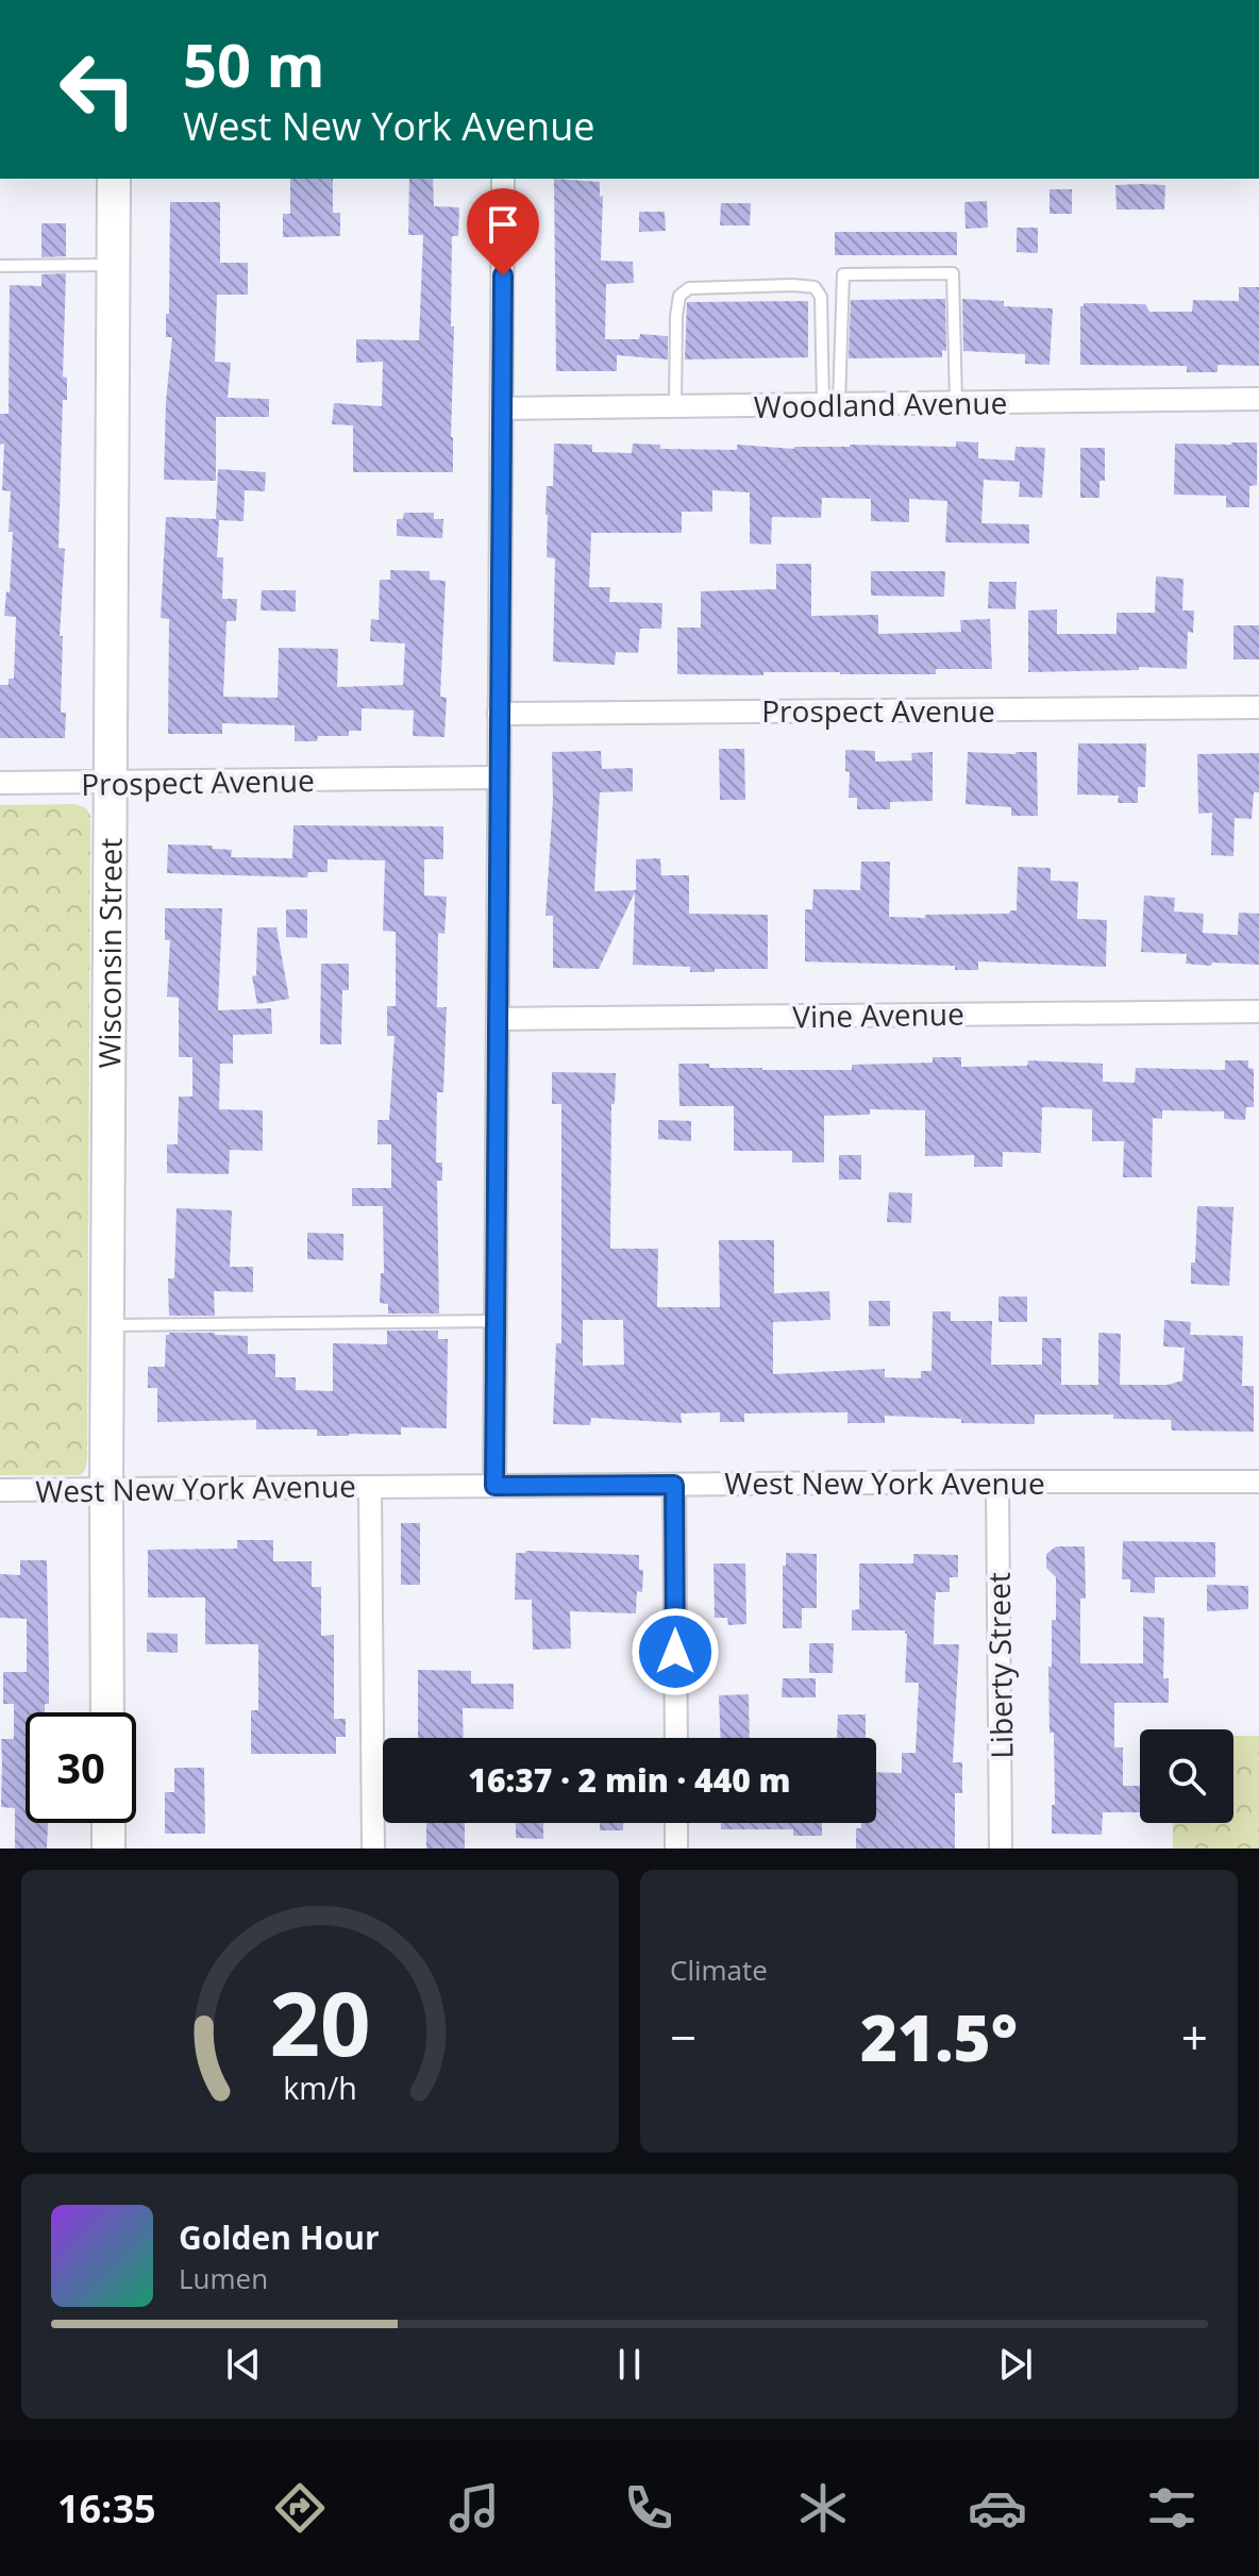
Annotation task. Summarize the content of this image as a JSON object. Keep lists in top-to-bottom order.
{
  "streets": {
    "street": [
      "Woodland Avenue",
      "Prospect Avenue",
      "Wisconsin Street",
      "Vine Avenue",
      "West New York Avenue",
      "Liberty Street"
    ]
  },
  "crossings": [
    ["Prospect Avenue", "Wisconsin Street"],
    ["Wisconsin Street", "West New York Avenue"],
    ["West New York Avenue", "Liberty Street"]
  ],
  "page": {
    "turn": ["50 m", "West New York Avenue"],
    "limit": "30",
    "trip": "16:37 · 2 min · 440 m",
    "tile": "Climate",
    "heat": ["−", "21.5°", "+"],
    "song": ["Golden Hour", "Lumen"],
    "tabs": "16:35",
    "gauge": ["20", "km/h"]
  }
}
